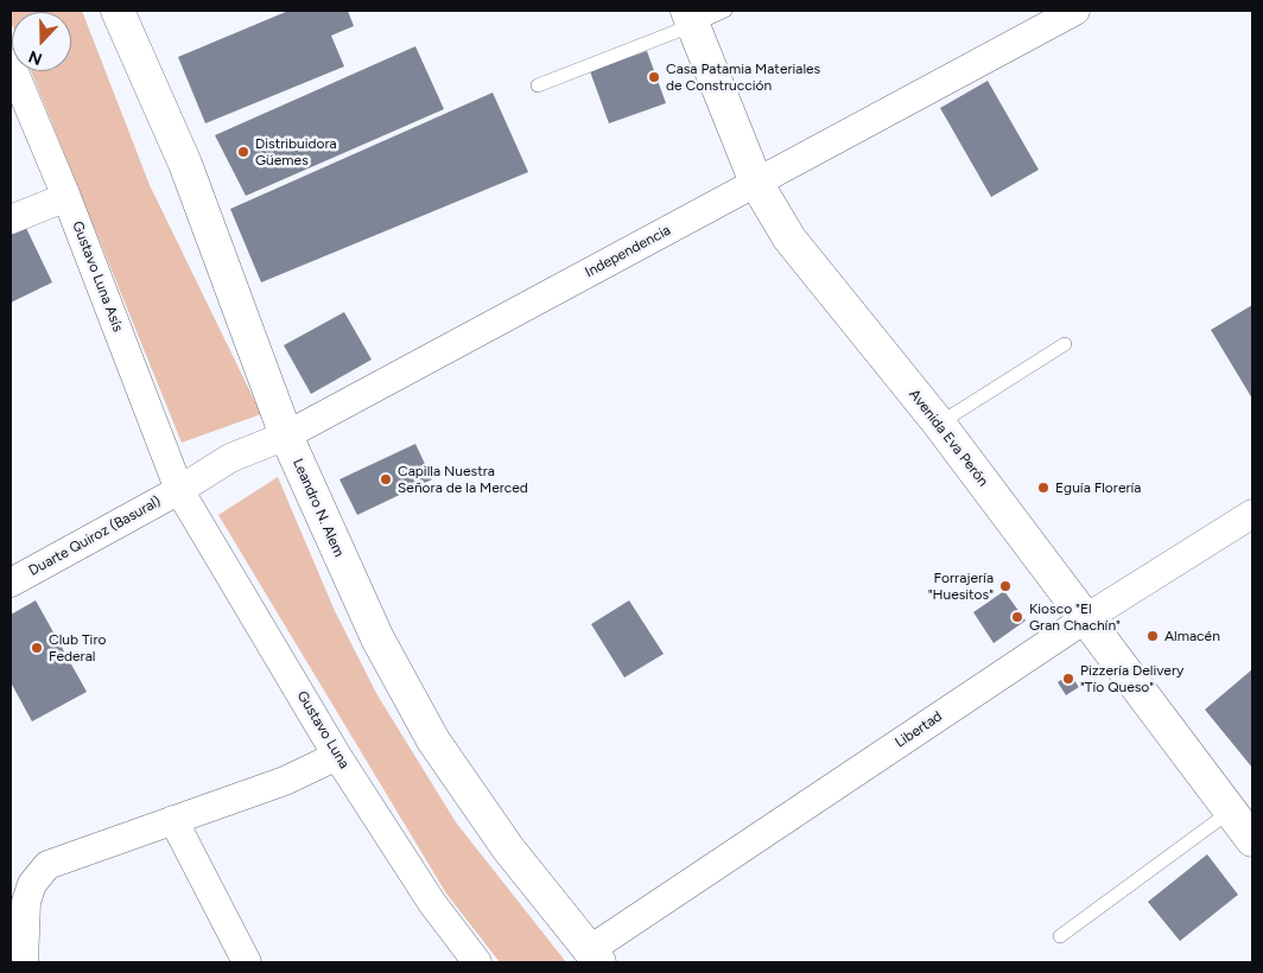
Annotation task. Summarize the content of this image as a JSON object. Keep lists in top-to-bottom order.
{
  "streets": {
    "street": [
      "Independencia",
      "Gustavo Luna Asís",
      "Avenida Eva Perón",
      "Leandro N. Alem",
      "Duarte Quiroz (Basural)",
      "Gustavo Luna",
      "Libertad"
    ]
  },
  "crossings": [
    ["Independencia", "Gustavo Luna Asís"],
    ["Independencia", "Avenida Eva Perón"],
    ["Independencia", "Leandro N. Alem"],
    ["Independencia", "Duarte Quiroz (Basural)"],
    ["Independencia", "Gustavo Luna"],
    ["Gustavo Luna Asís", "Duarte Quiroz (Basural)"],
    ["Gustavo Luna Asís", "Gustavo Luna"],
    ["Avenida Eva Perón", "Libertad"],
    ["Leandro N. Alem", "Libertad"],
    ["Duarte Quiroz (Basural)", "Gustavo Luna"]
  ],
  "places": [
    "Casa Patamia Materiales de Construcción",
    "Distribuidora Güemes",
    "Capilla Nuestra Señora de la Merced",
    "Eguía Florería",
    "Forrajería \"Huesitos\"",
    "Kiosco \"El Gran Chachín\"",
    "Almacén",
    "Club Tiro Federal",
    "Pizzería Delivery \"Tío Queso\""
  ],
  "north": "bottom"
}
